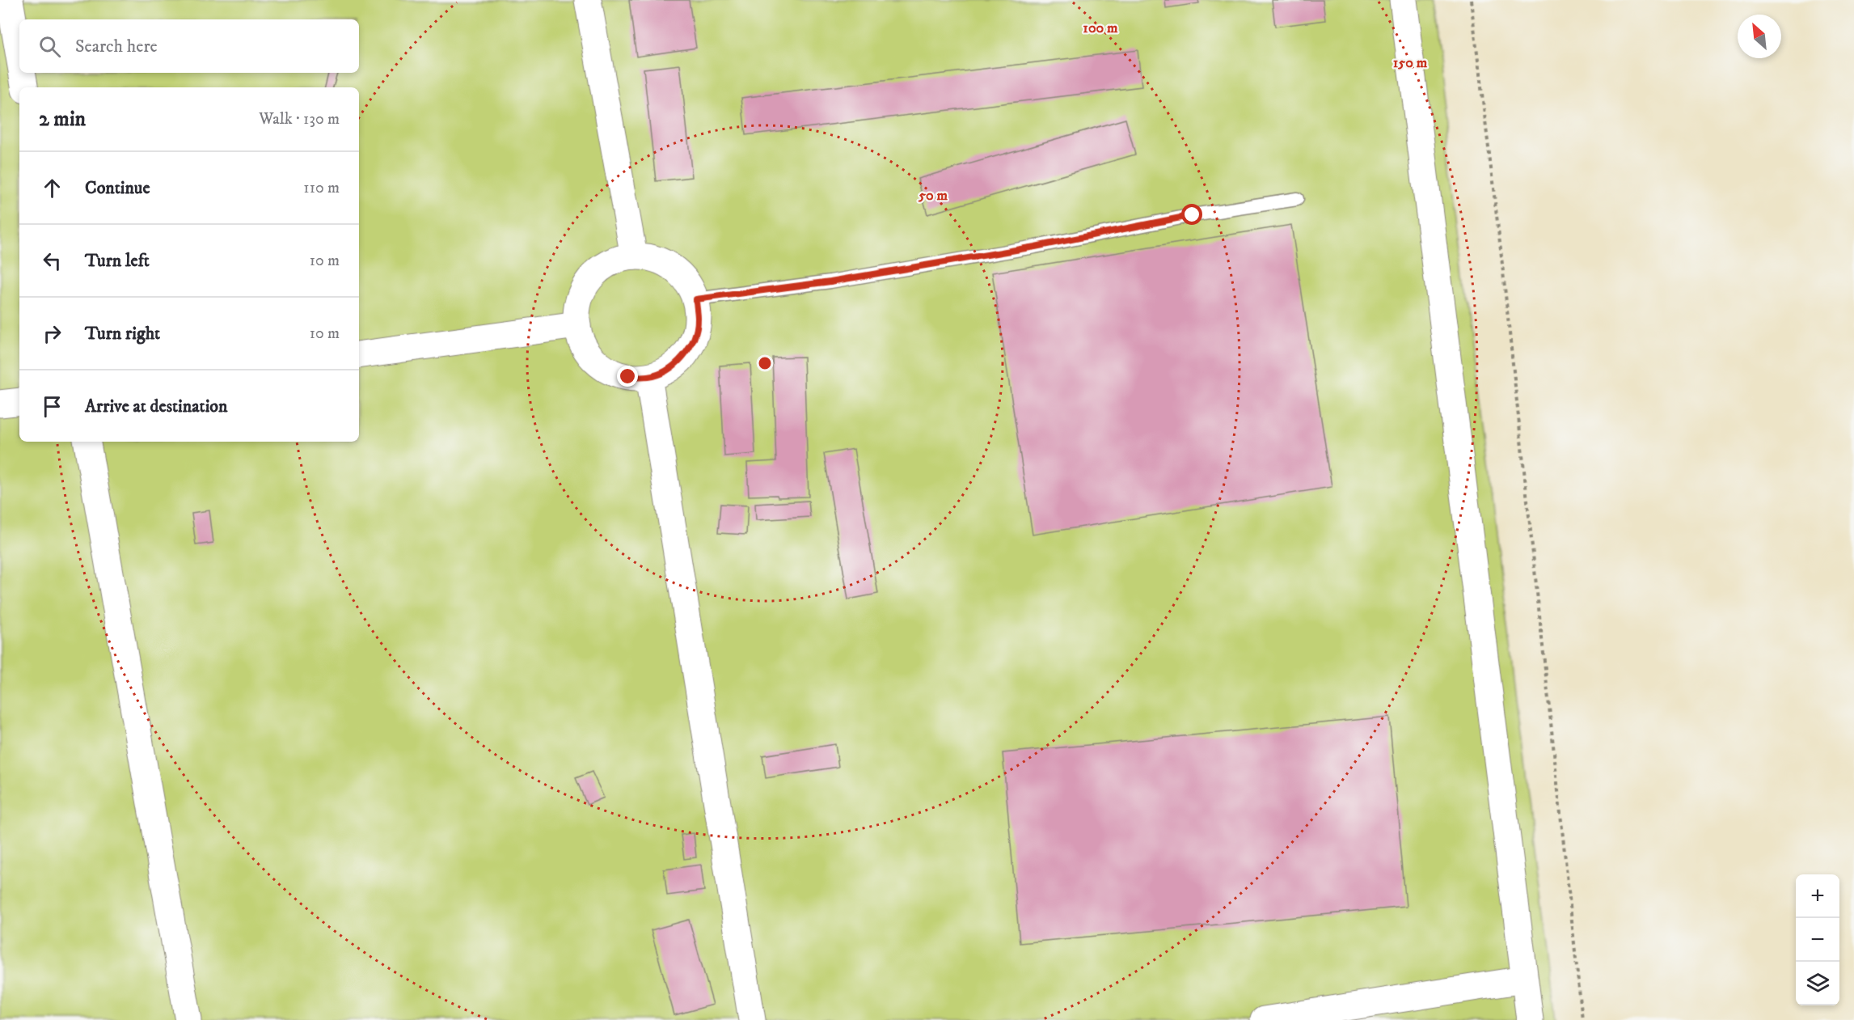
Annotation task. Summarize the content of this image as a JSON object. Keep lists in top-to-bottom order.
{
  "north": "top left",
  "page": {
    "search": "Search here",
    "heading": ["2 min", "Walk · 130 m"],
    "list": [
      ["Continue", "110 m"],
      ["Turn left", "10 m"],
      ["Turn right", "10 m"],
      "Arrive at destination"
    ],
    "map_buttons": ["+", "−"]
  },
  "rings": ["100 m", "150 m", "50 m"]
}
